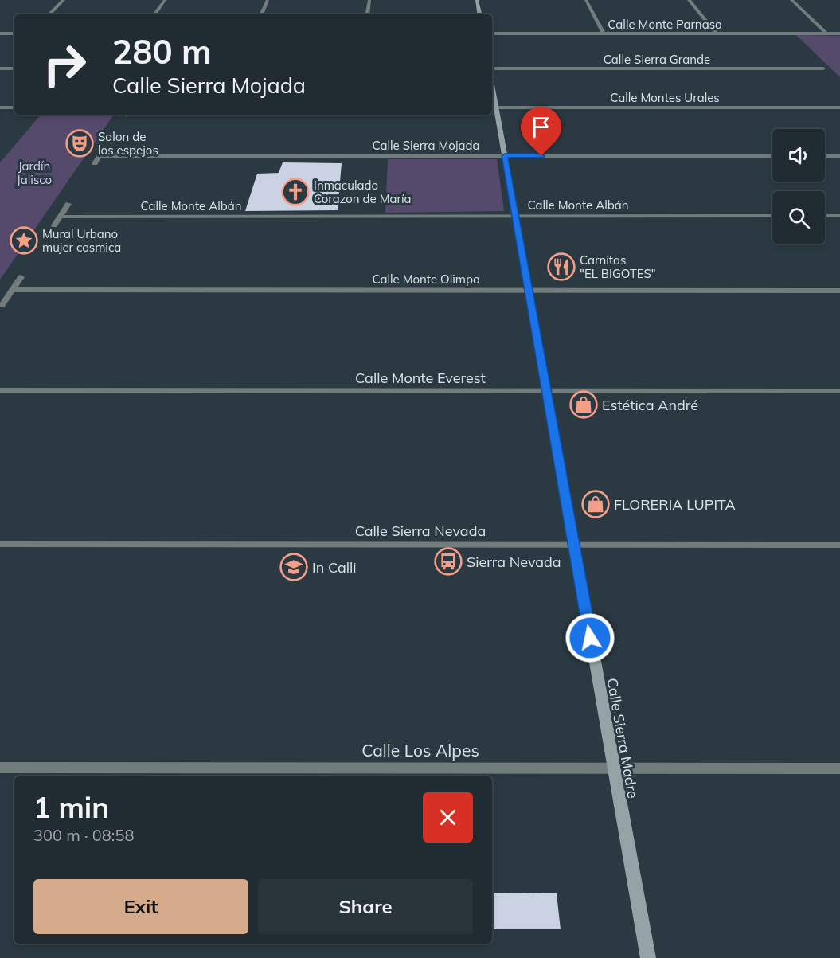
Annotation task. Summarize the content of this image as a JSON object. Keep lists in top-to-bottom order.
{
  "streets": {
    "street": [
      "Calle Monte Parnaso",
      "Calle Sierra Grande",
      "Calle Montes Urales",
      "Calle Sierra Mojada",
      "Calle Monte Albán",
      "Calle Monte Olimpo",
      "Calle Monte Everest",
      "Calle Sierra Nevada",
      "Calle Sierra Madre",
      "Calle Los Alpes"
    ]
  },
  "crossings": [
    ["Calle Montes Urales", "Calle Sierra Madre"],
    ["Calle Sierra Mojada", "Calle Sierra Madre"],
    ["Calle Monte Albán", "Calle Sierra Madre"],
    ["Calle Monte Olimpo", "Calle Sierra Madre"],
    ["Calle Monte Everest", "Calle Sierra Madre"],
    ["Calle Sierra Nevada", "Calle Sierra Madre"],
    ["Calle Sierra Madre", "Calle Los Alpes"]
  ],
  "parks": ["Jardín Jalisco"],
  "places": {
    "theatre": ["Salon de los espejos"],
    "church": ["Inmaculado Corazon de María"],
    "place": ["Mural Urbano mujer cosmica"],
    "restaurant": ["Carnitas \"EL BIGOTES\""],
    "shop": ["Estética André", "FLORERIA LUPITA"],
    "bus stop": ["Sierra Nevada"],
    "school or university": ["In Calli"]
  },
  "page": {
    "turn": ["280 m", "Calle Sierra Mojada"],
    "heading": ["1 min", "300 m · 08:58"],
    "buttons": ["Exit", "Share"]
  }
}
